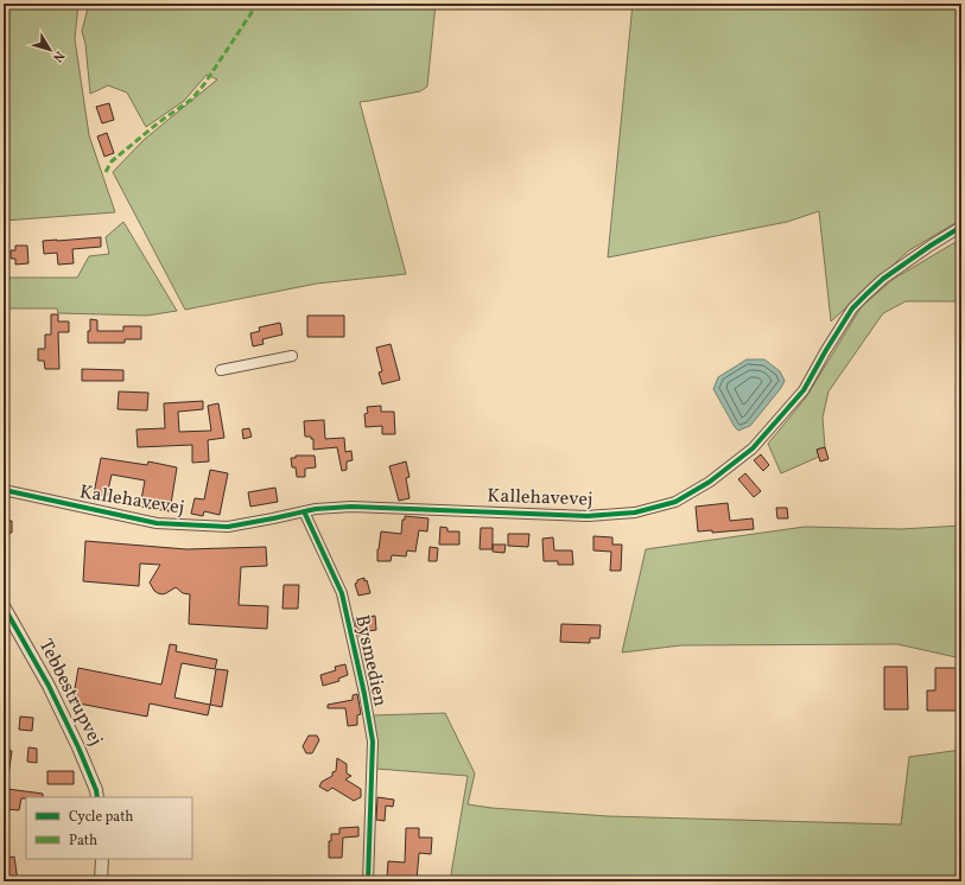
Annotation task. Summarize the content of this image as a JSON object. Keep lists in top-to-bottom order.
{
  "streets": {
    "street": ["Kallehavevej", "Bysmedien", "Tebbestrupvej"]
  },
  "crossings": [
    ["Kallehavevej", "Bysmedien"]
  ],
  "legend": ["Cycle path", "Path"],
  "north": "bottom right"
}
